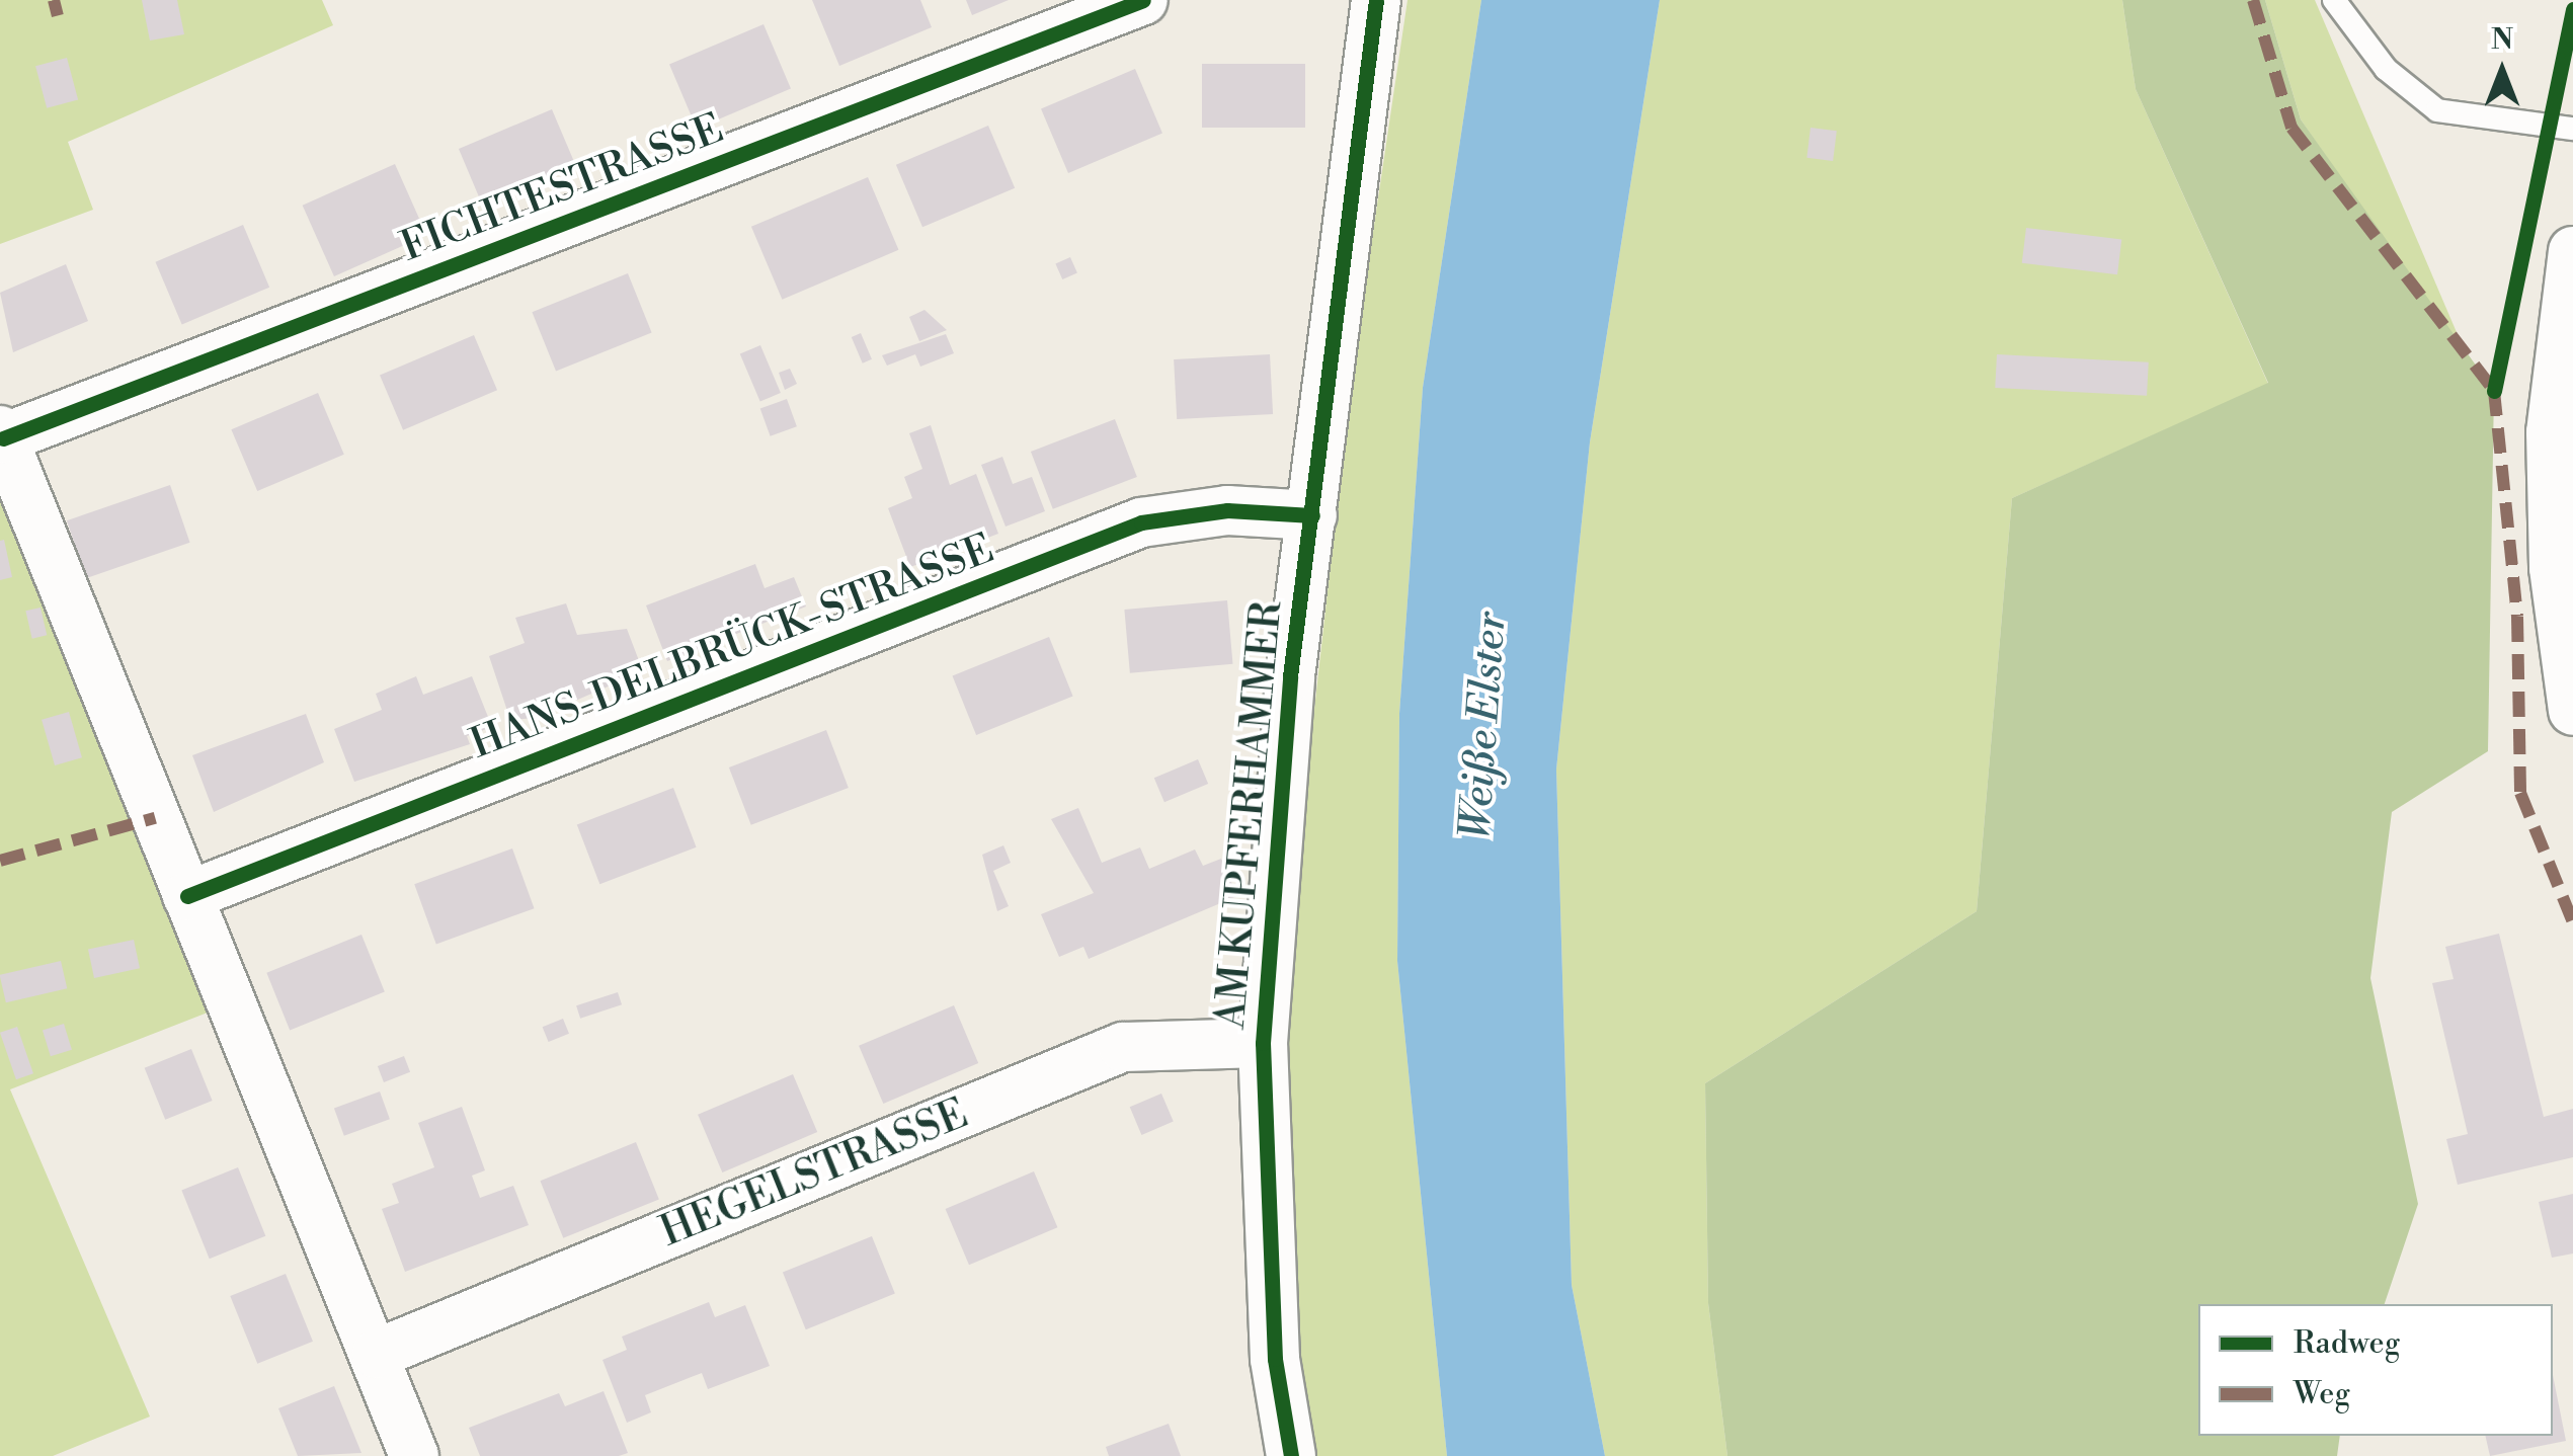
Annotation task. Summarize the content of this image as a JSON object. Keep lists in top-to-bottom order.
{
  "streets": {
    "street": [
      "FICHTESTRASSE",
      "HANS-DELBRÜCK-STRASSE",
      "AM KUPFERHAMMER",
      "HEGELSTRASSE"
    ]
  },
  "crossings": [
    ["HANS-DELBRÜCK-STRASSE", "AM KUPFERHAMMER"],
    ["AM KUPFERHAMMER", "HEGELSTRASSE"]
  ],
  "water": ["Weiße Elster"],
  "legend": ["Radweg", "Weg"],
  "north": "top"
}
